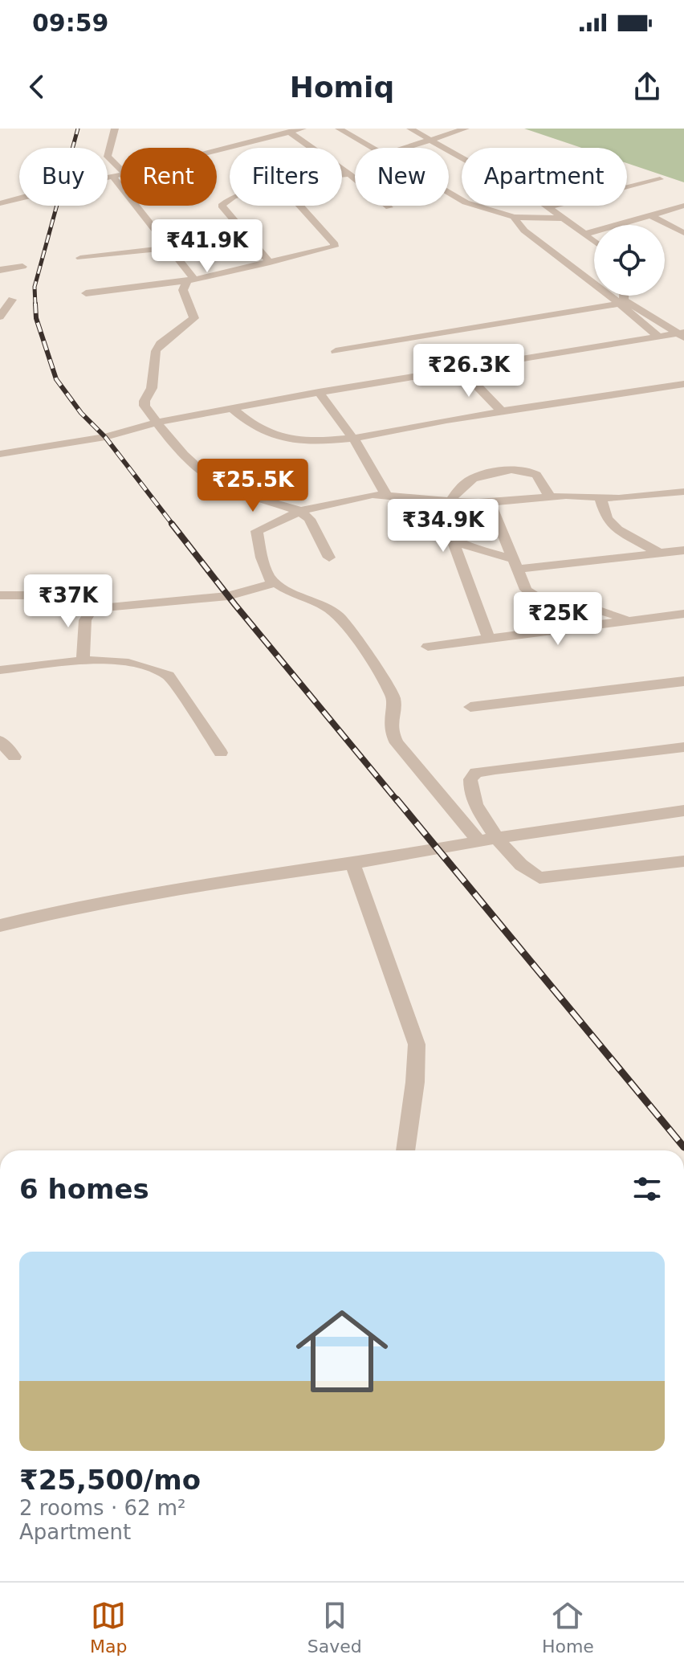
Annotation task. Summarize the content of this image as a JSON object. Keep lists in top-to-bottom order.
{
  "page": {
    "status": "09:59",
    "header": "Homiq",
    "chip": [
      "Buy",
      "Rent",
      "Filters",
      "New",
      "Apartment"
    ],
    "price": [
      "₹41.9K",
      "₹26.3K",
      "₹25.5K",
      "₹34.9K",
      "₹37K",
      "₹25K"
    ],
    "heading": "6 homes",
    "list": [
      {
        "name": "₹25,500/mo",
        "note": "2 rooms · 62 m² · Apartment"
      }
    ],
    "tabs": ["Map", "Saved", "Home"]
  }
}
